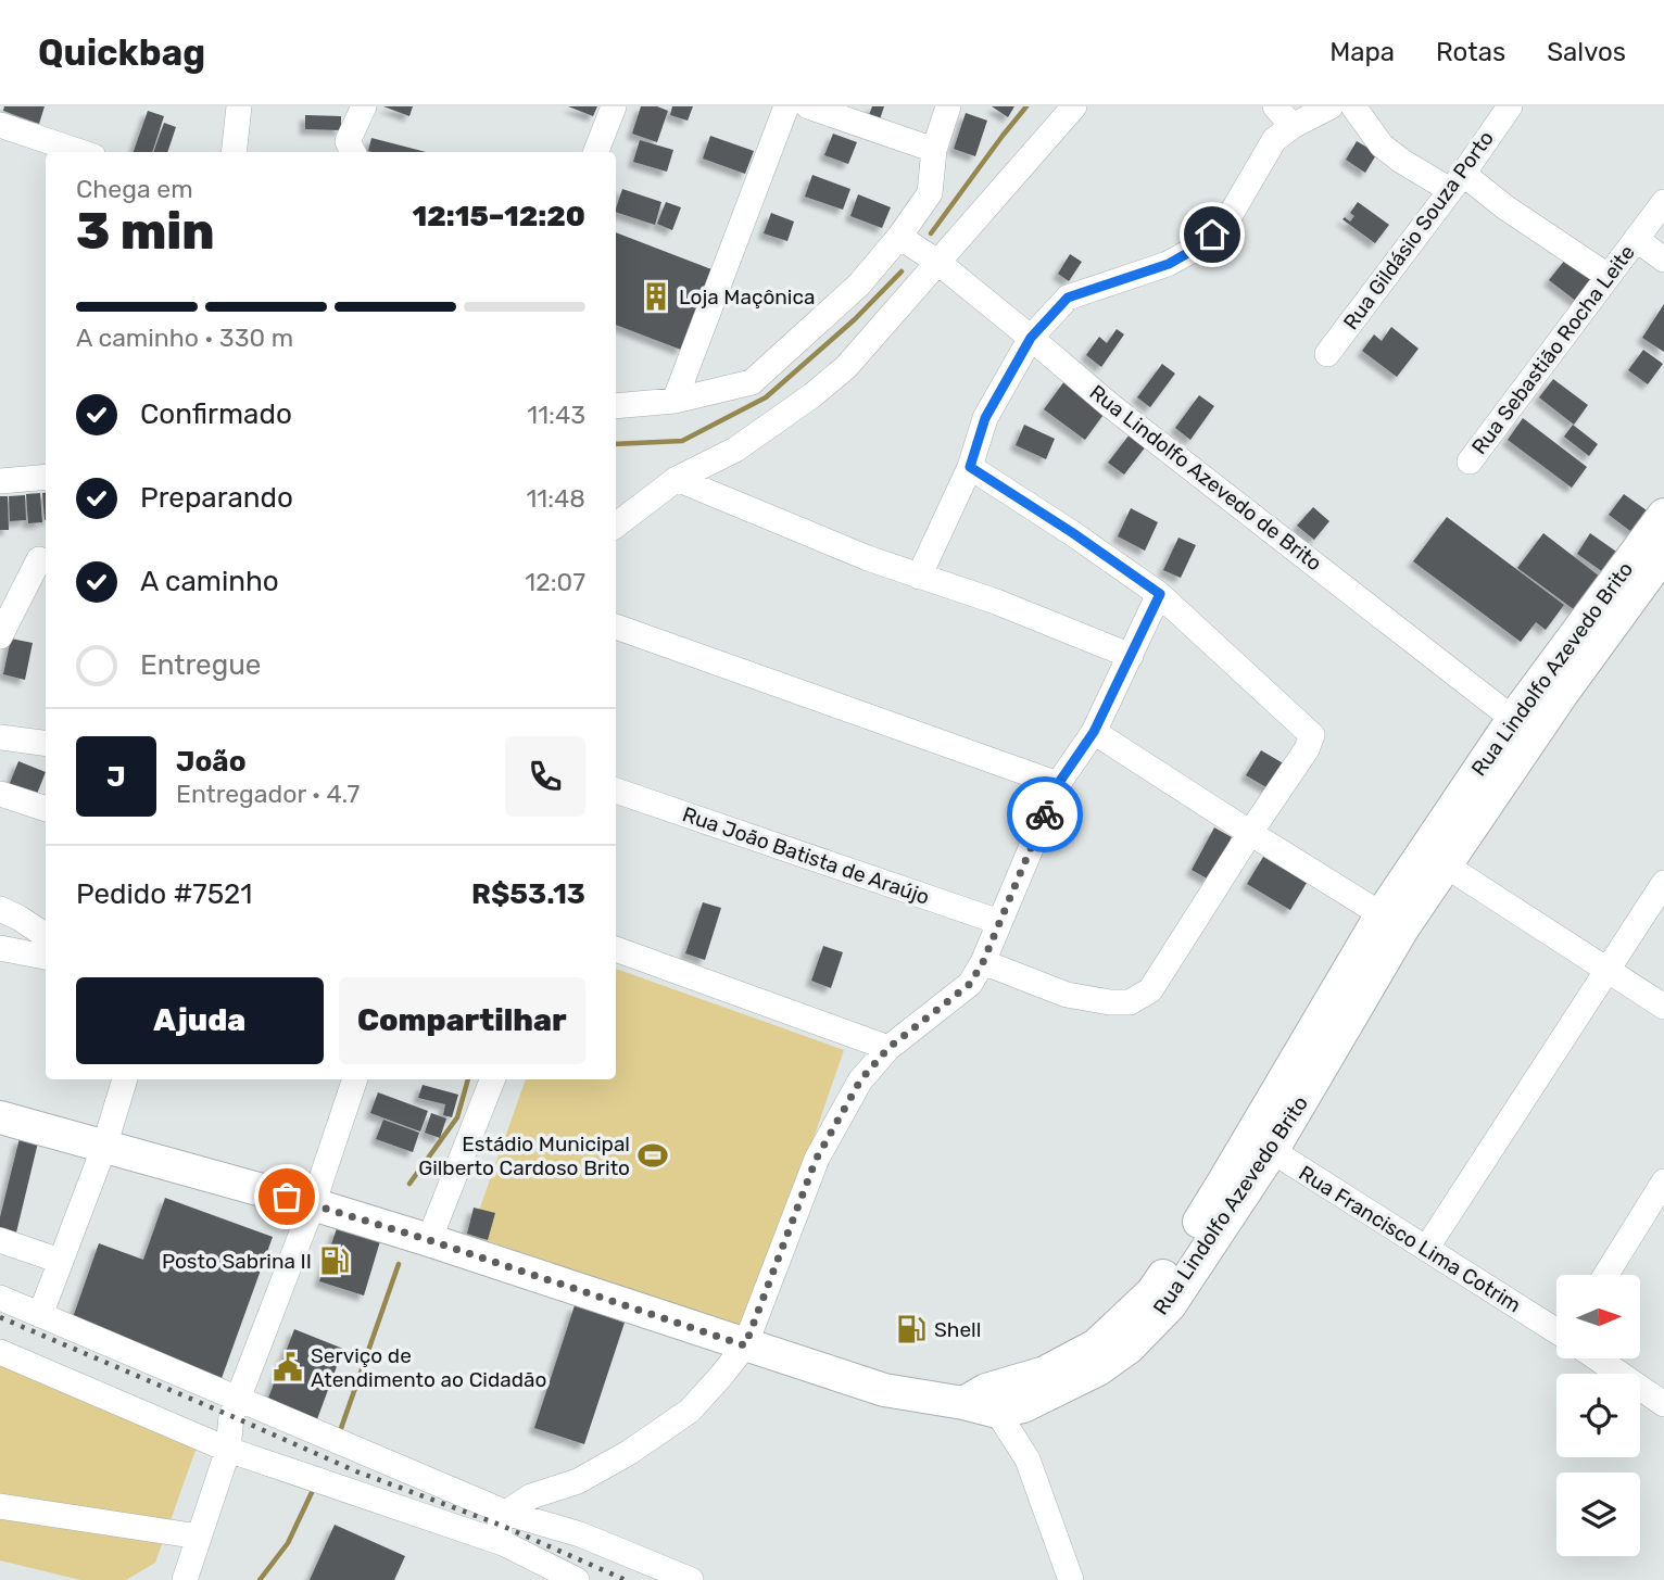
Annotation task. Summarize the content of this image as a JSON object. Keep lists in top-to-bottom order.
{
  "streets": {
    "main road": ["Rua Lindolfo Azevedo Brito"],
    "street": [
      "Rua Gildásio Souza Porto",
      "Rua Sebastião Rocha Leite",
      "Rua Lindolfo Azevedo de Brito",
      "Rua João Batista de Araújo",
      "Rua Francisco Lima Cotrim"
    ]
  },
  "crossings": [
    ["Rua Lindolfo Azevedo de Brito", "Rua Lindolfo Azevedo Brito"],
    ["Rua Lindolfo Azevedo Brito", "Rua Francisco Lima Cotrim"]
  ],
  "places": {
    "building": ["Loja Maçônica"],
    "sports": ["Estádio Municipal Gilberto Cardoso Brito"],
    "fuel station": ["Posto Sabrina II", "Shell"],
    "public building": ["Serviço de Atendimento ao Cidadão"]
  },
  "north": "right",
  "page": {
    "header": "Quickbag",
    "nav": ["Mapa", "Rotas", "Salvos"],
    "heading": ["3 min", "Chega em", "12:15–12:20"],
    "panel": [
      "João",
      "Entregador · 4.7",
      "Pedido #7521",
      "R$53.13"
    ],
    "bar": "A caminho · 330 m",
    "list": [
      ["Confirmado", "11:43"],
      ["Preparando", "11:48"],
      ["A caminho", "12:07"],
      "Entregue"
    ],
    "round": "J",
    "buttons": ["Ajuda", "Compartilhar"]
  }
}
